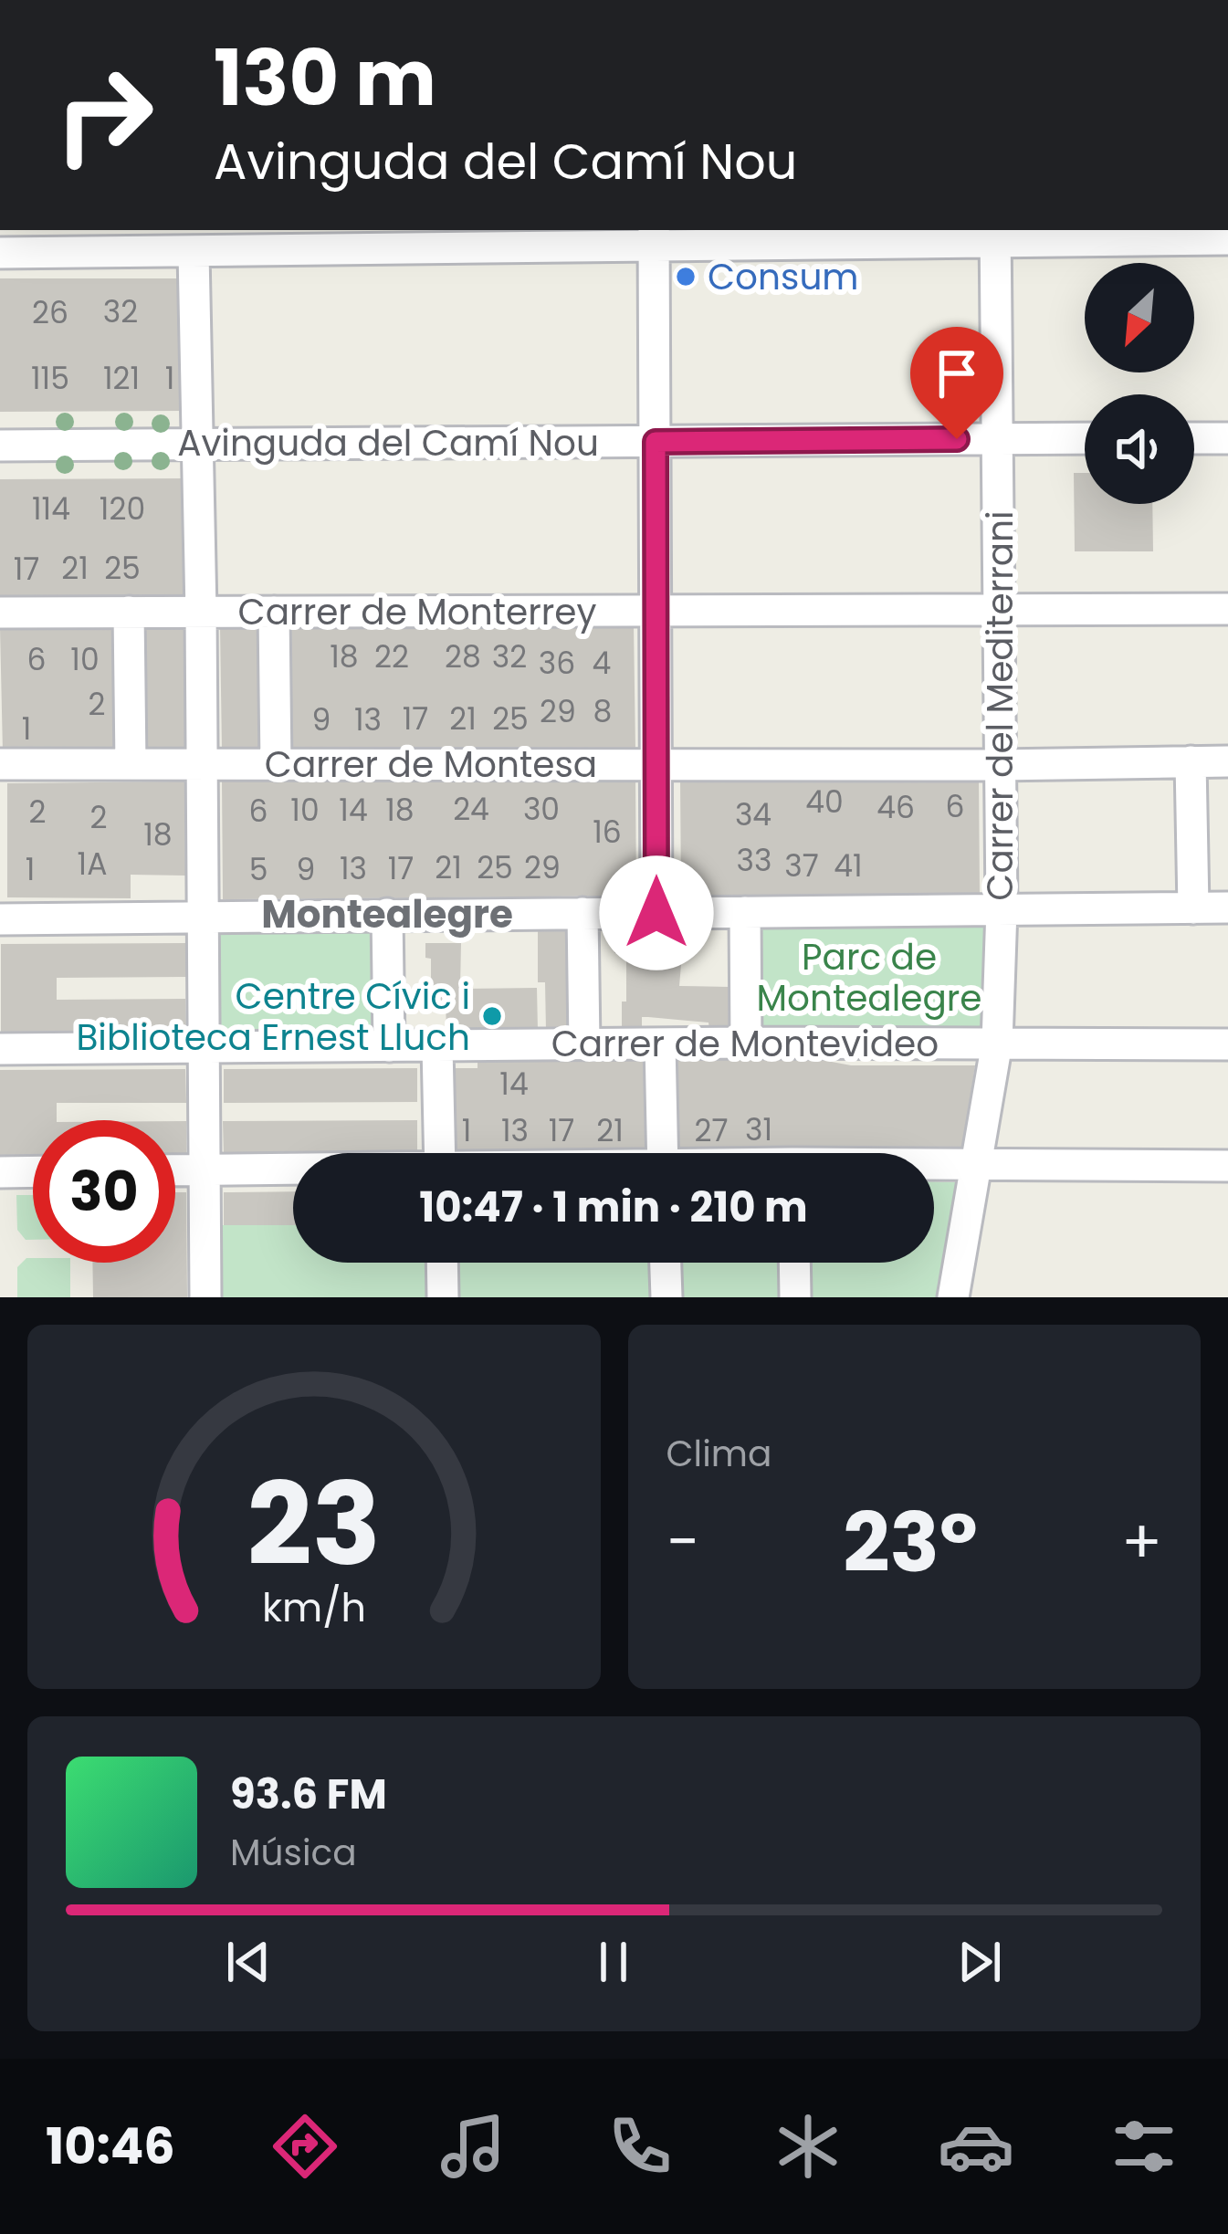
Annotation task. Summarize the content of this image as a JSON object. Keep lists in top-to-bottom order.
{
  "streets": {
    "street": [
      "Avinguda del Camí Nou",
      "Carrer de Monterrey",
      "Carrer del Mediterrani",
      "Carrer de Montesa",
      "Carrer de Montevideo"
    ]
  },
  "crossings": [
    ["Avinguda del Camí Nou", "Carrer del Mediterrani"],
    ["Carrer de Monterrey", "Carrer del Mediterrani"],
    ["Carrer del Mediterrani", "Carrer de Montesa"],
    ["Carrer del Mediterrani", "Carrer de Montevideo"]
  ],
  "districts": ["Montealegre"],
  "parks": ["Parc de Montealegre"],
  "places": ["Consum", "Centre Cívic i Biblioteca Ernest Lluch"],
  "house_numbers": [
    "32",
    "26",
    "115",
    "121",
    "1",
    "114",
    "120",
    "21",
    "25",
    "17",
    "18",
    "22",
    "28",
    "32",
    "6",
    "10",
    "36",
    "4",
    "2",
    "29",
    "8",
    "17",
    "21",
    "25",
    "9",
    "13",
    "1",
    "40",
    "6",
    "46",
    "24",
    "30",
    "10",
    "14",
    "18",
    "6",
    "2",
    "34",
    "2",
    "16",
    "18",
    "33",
    "1A",
    "37",
    "41",
    "21",
    "25",
    "29",
    "13",
    "17",
    "1",
    "5",
    "9",
    "14",
    "31",
    "1",
    "13",
    "17",
    "21",
    "27"
  ],
  "north": "bottom left",
  "page": {
    "turn": ["130 m", "Avinguda del Camí Nou"],
    "limit": "30",
    "trip": "10:47 · 1 min · 210 m",
    "tile": "Clima",
    "heat": ["−", "23°", "+"],
    "song": ["93.6 FM", "Música"],
    "tabs": "10:46",
    "gauge": ["23", "km/h"]
  }
}
